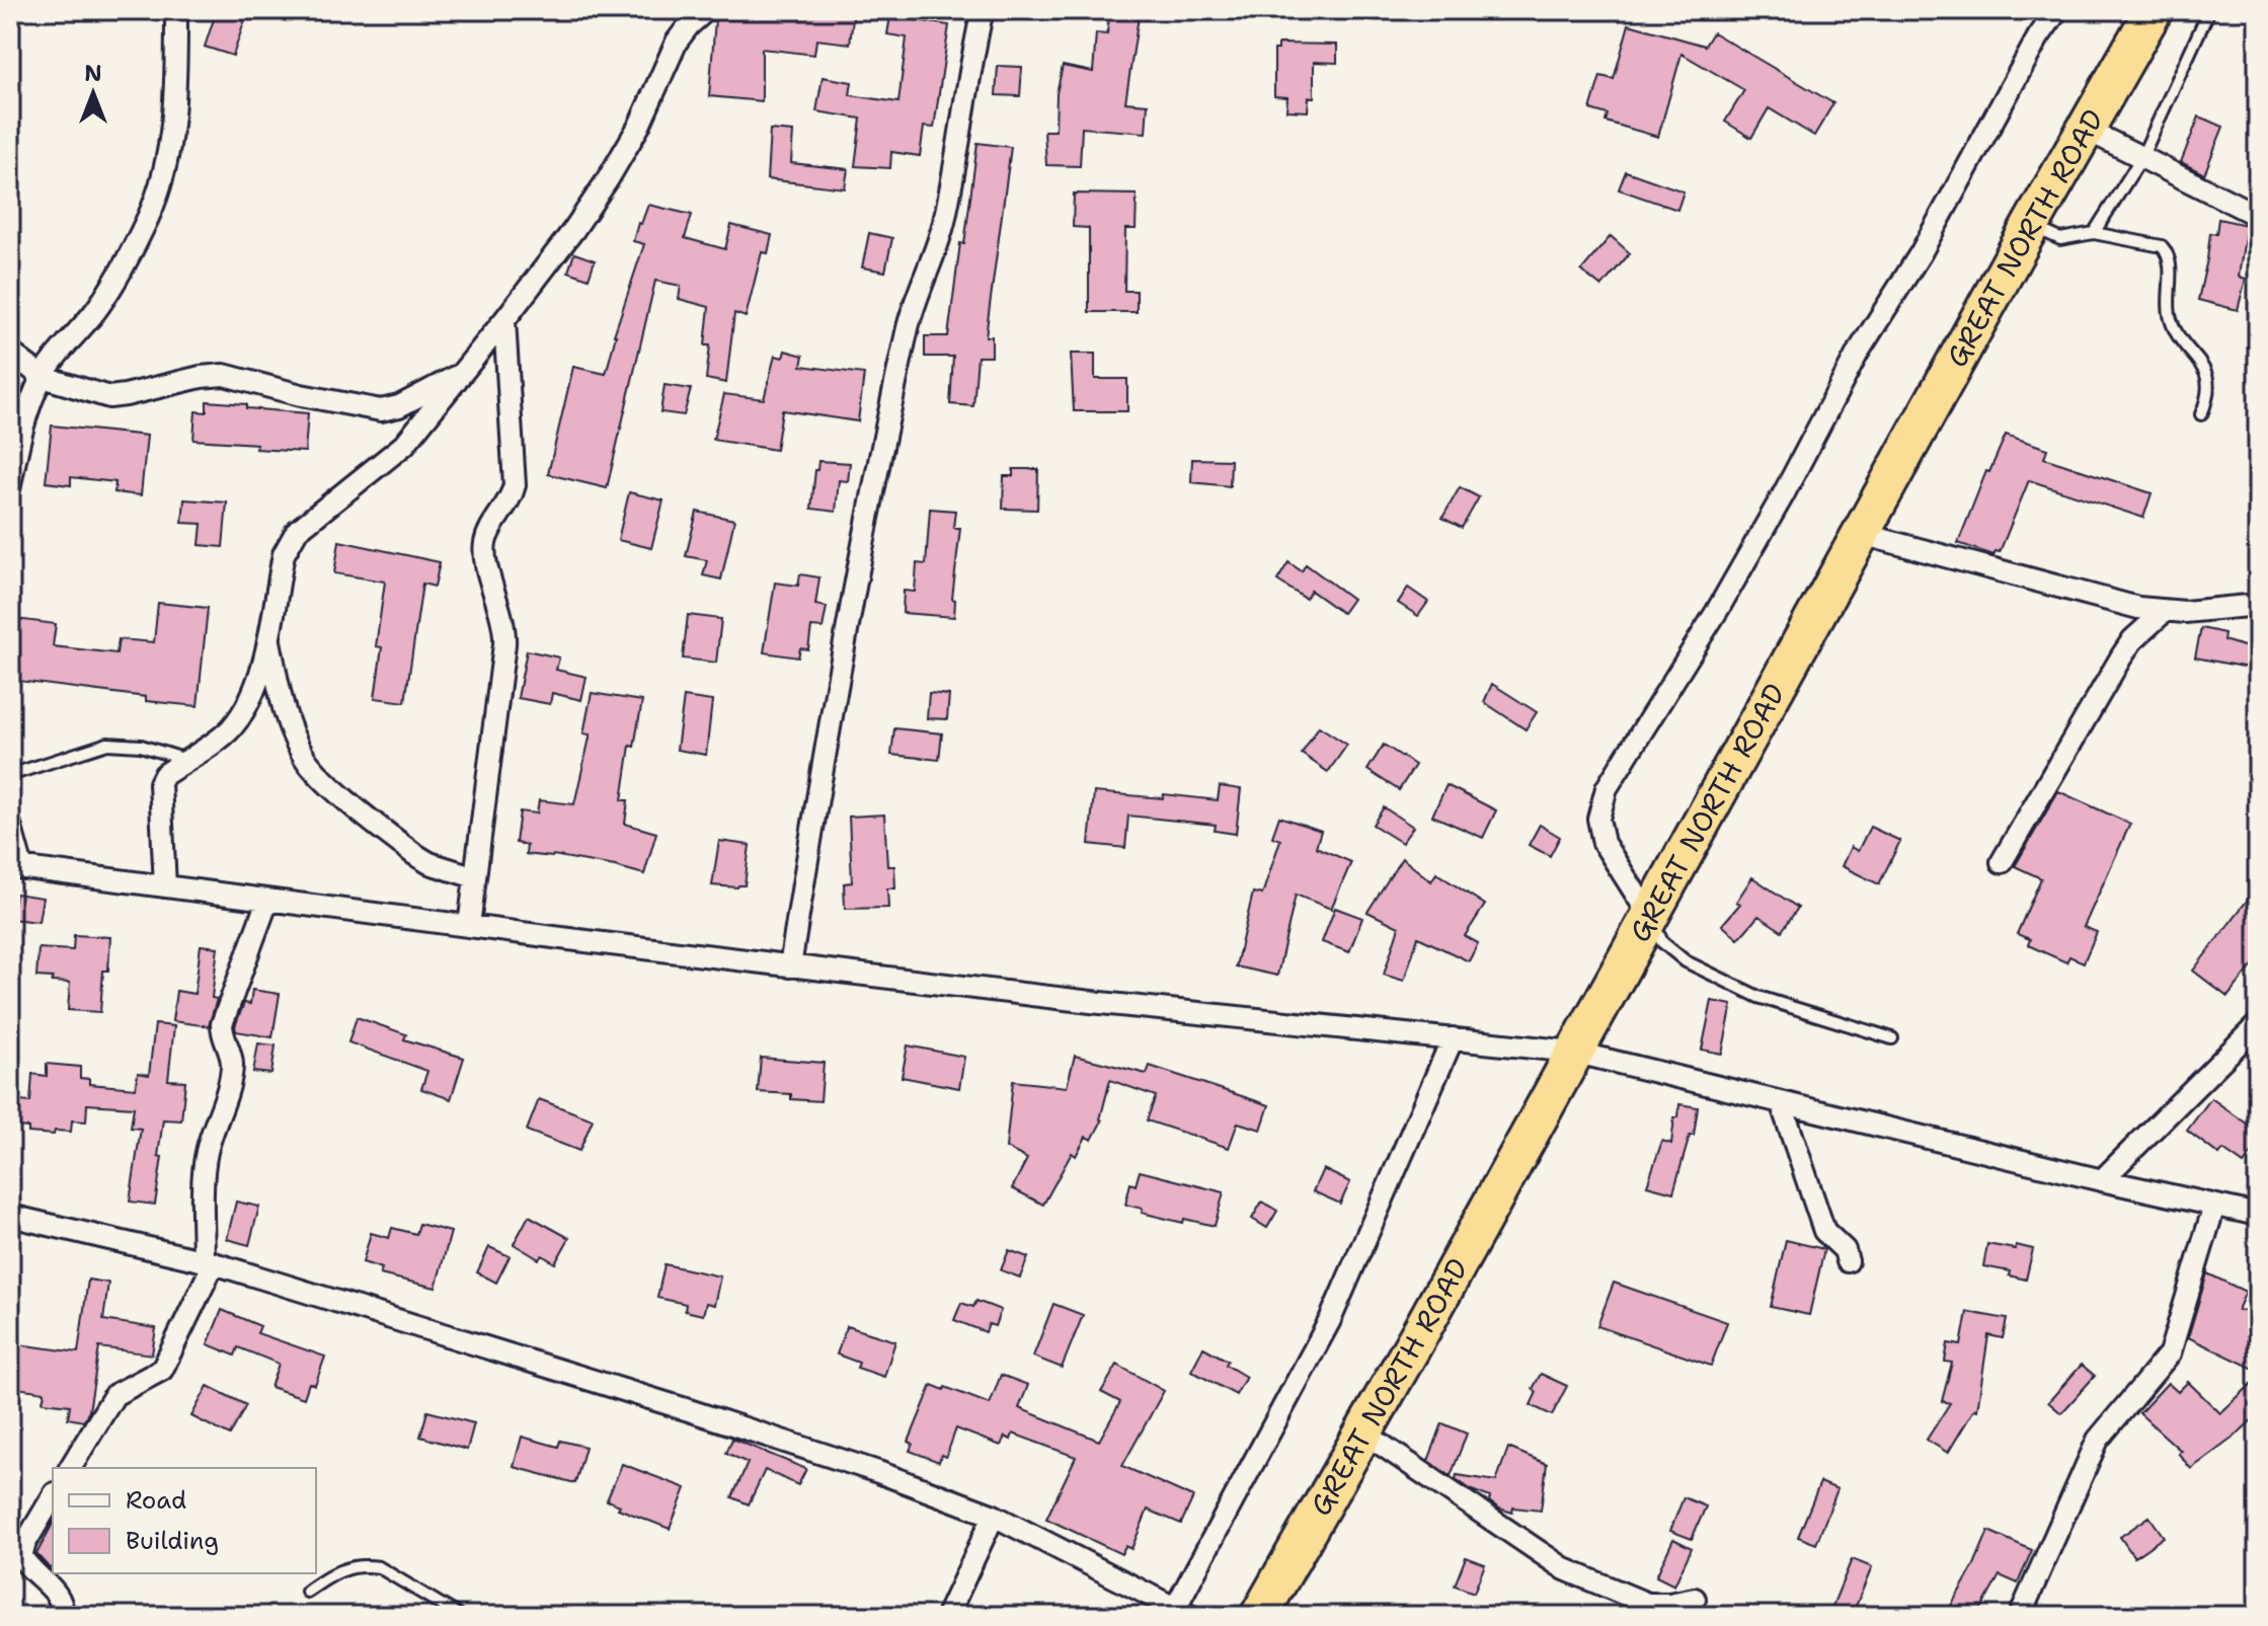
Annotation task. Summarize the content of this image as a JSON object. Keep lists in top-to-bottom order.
{
  "streets": {
    "highway": ["GREAT NORTH ROAD"]
  },
  "legend": ["Road", "Building"],
  "north": "top"
}
